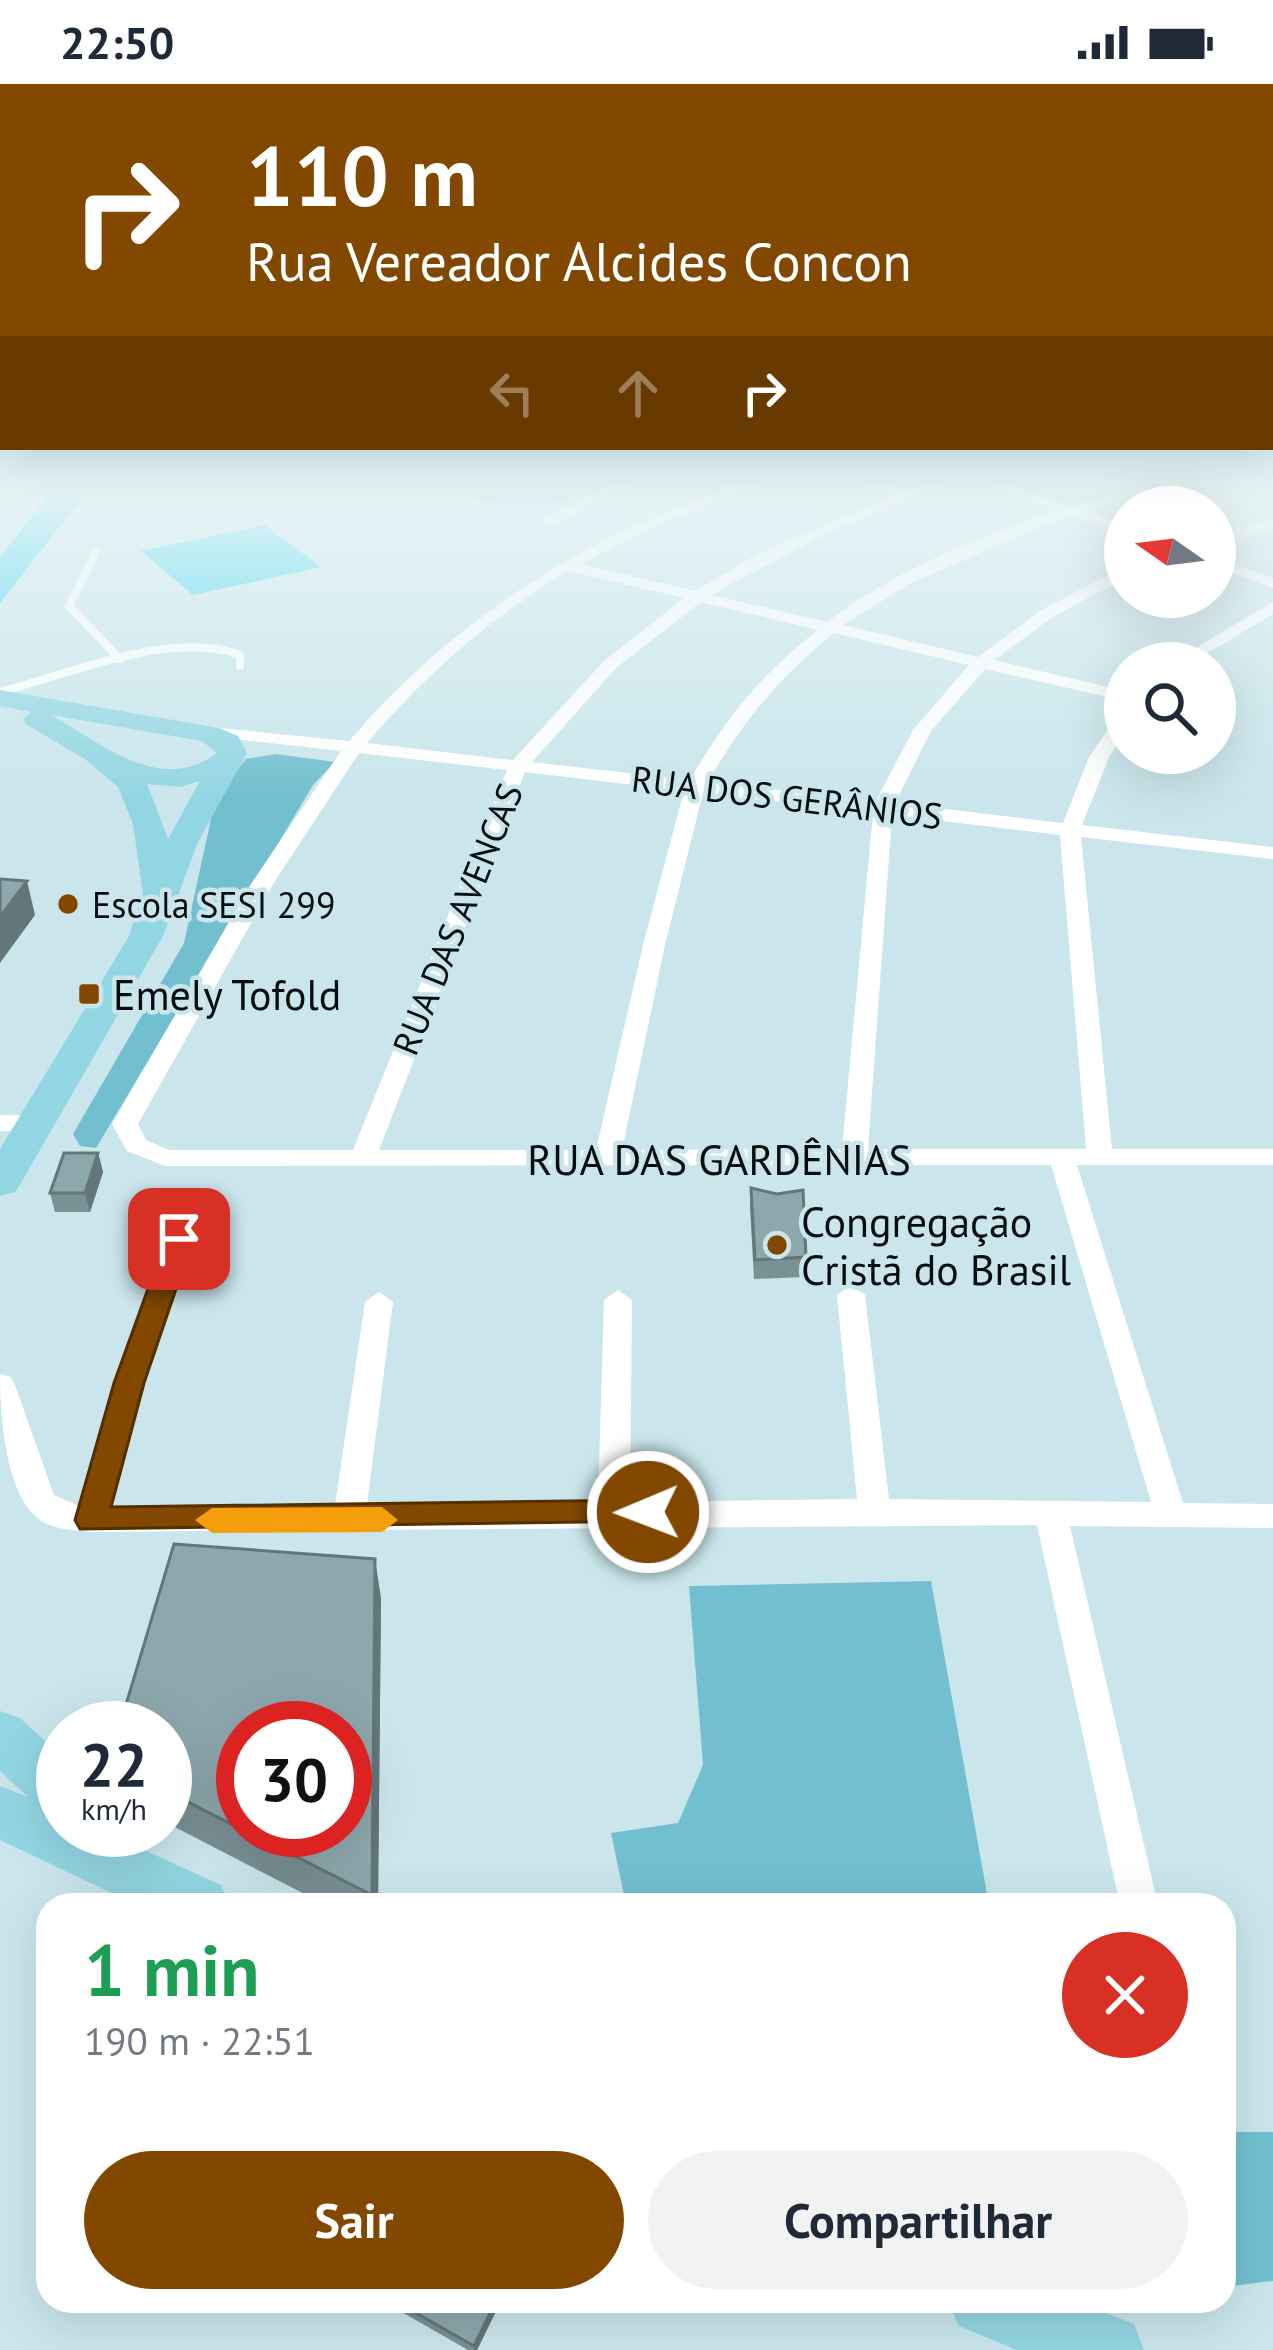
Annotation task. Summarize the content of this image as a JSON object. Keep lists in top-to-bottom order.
{
  "streets": {
    "street": ["RUA DOS GERÂNIOS", "RUA DAS AVENCAS", "RUA DAS GARDÊNIAS"]
  },
  "crossings": [
    ["RUA DOS GERÂNIOS", "RUA DAS AVENCAS"],
    ["RUA DOS GERÂNIOS", "RUA DAS GARDÊNIAS"],
    ["RUA DAS AVENCAS", "RUA DAS GARDÊNIAS"]
  ],
  "places": {
    "other": ["Escola SESI 299", "Congregação Cristã do Brasil"],
    "transit": ["Emely Tofold"]
  },
  "north": "left",
  "page": {
    "status": "22:50",
    "turn": ["110 m", "Rua Vereador Alcides Concon"],
    "speed": "22 km/h",
    "limit": "30",
    "heading": ["1 min", "190 m · 22:51"],
    "buttons": ["Sair", "Compartilhar"]
  }
}
